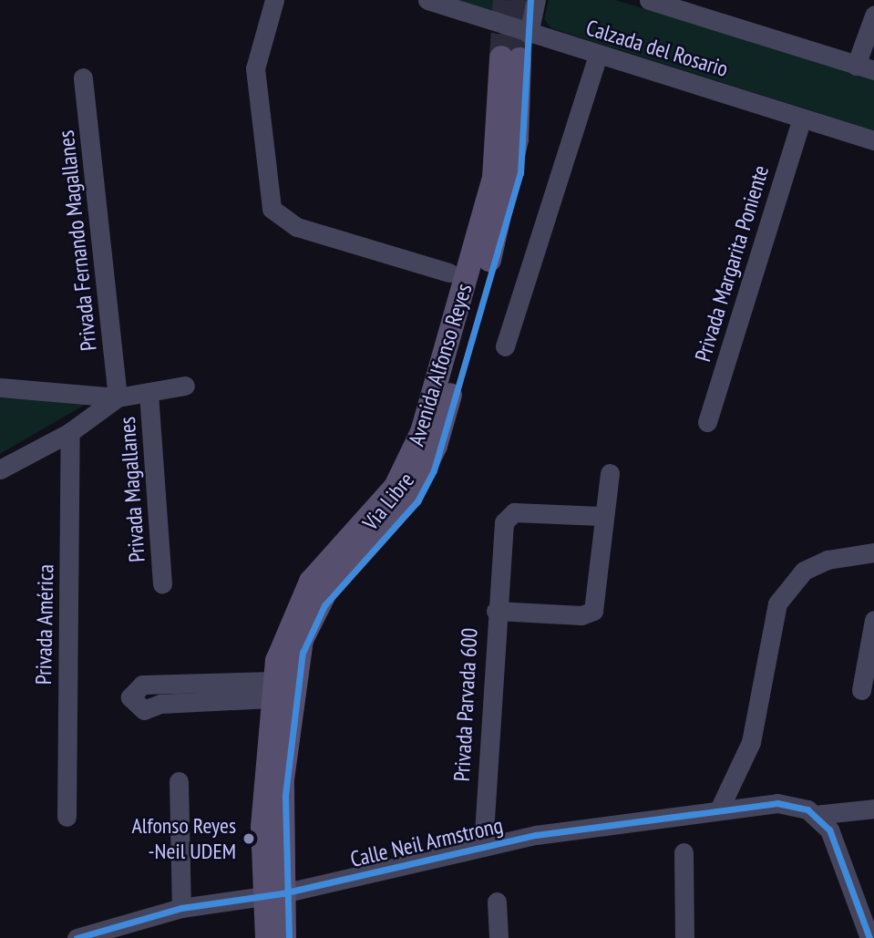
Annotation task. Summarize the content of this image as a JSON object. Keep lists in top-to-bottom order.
{
  "streets": {
    "main road": ["Avenida Alfonso Reyes"],
    "street": [
      "Calzada del Rosario",
      "Privada Fernando Magallanes",
      "Privada Margarita Poniente",
      "Privada Magallanes",
      "Privada América",
      "Privada Parvada 600",
      "Calle Neil Armstrong"
    ],
    "cycle path": ["Via Libre"]
  },
  "crossings": [
    ["Calzada del Rosario", "Privada Margarita Poniente"],
    ["Avenida Alfonso Reyes", "Calle Neil Armstrong"],
    ["Privada Parvada 600", "Calle Neil Armstrong"]
  ],
  "places": ["Alfonso Reyes -Neil UDEM"]
}
